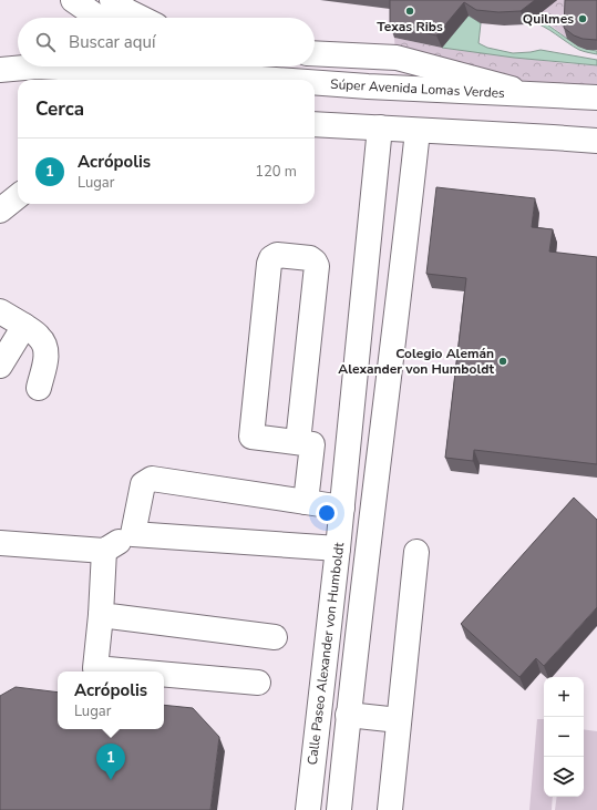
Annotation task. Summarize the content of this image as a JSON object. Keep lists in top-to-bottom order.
{
  "streets": {
    "street": ["Súper Avenida Lomas Verdes", "Calle Paseo Alexander von Humboldt"]
  },
  "places": ["Texas Ribs", "Quilmes", "Colegio Alemán Alexander von Humboldt"],
  "page": {
    "search": "Buscar aquí",
    "heading": "Cerca",
    "list": [
      {
        "mark": "1",
        "name": "Acrópolis",
        "note": "Lugar",
        "value": "120 m"
      }
    ],
    "popup": ["Acrópolis", "Lugar"],
    "map_buttons": ["+", "−"],
    "pins": "1"
  }
}
